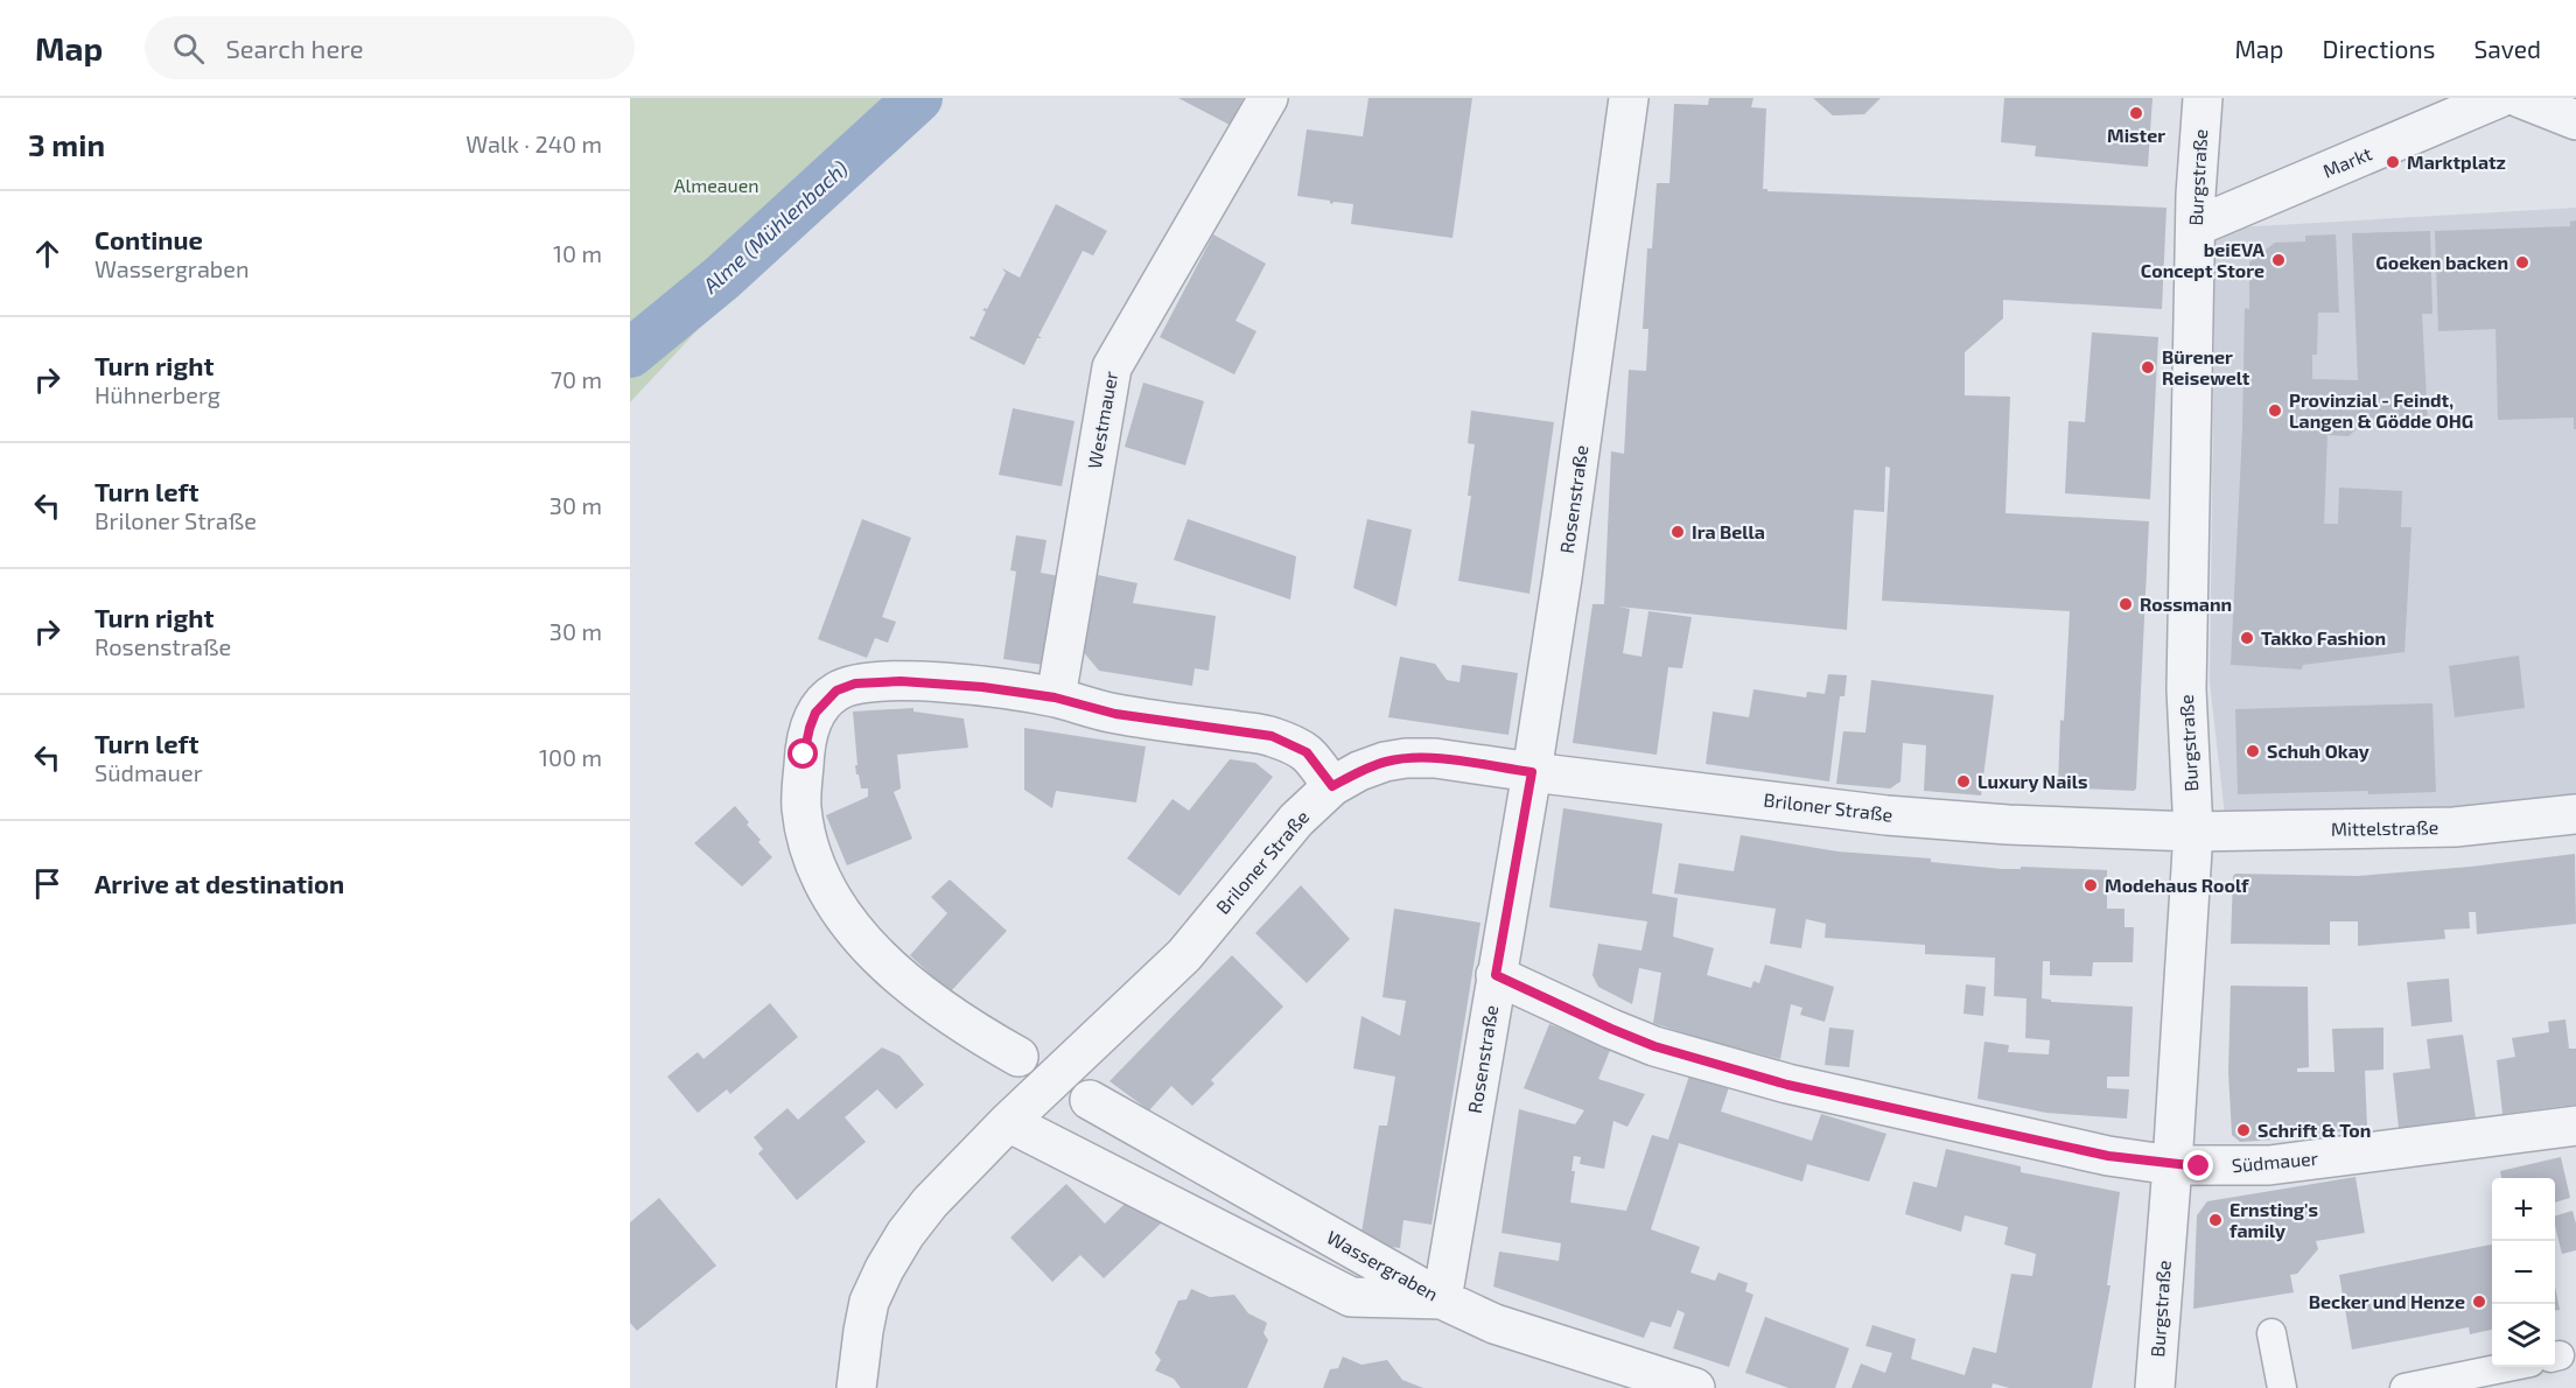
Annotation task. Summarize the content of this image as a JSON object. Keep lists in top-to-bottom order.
{
  "streets": {
    "street": [
      "Markt",
      "Burgstraße",
      "Westmauer",
      "Rosenstraße",
      "Briloner Straße",
      "Mittelstraße",
      "Südmauer",
      "Wassergraben"
    ]
  },
  "crossings": [
    ["Markt", "Burgstraße"],
    ["Burgstraße", "Briloner Straße"],
    ["Burgstraße", "Mittelstraße"],
    ["Burgstraße", "Südmauer"],
    ["Rosenstraße", "Briloner Straße"],
    ["Rosenstraße", "Südmauer"],
    ["Rosenstraße", "Wassergraben"],
    ["Briloner Straße", "Mittelstraße"]
  ],
  "water": ["Alme (Mühlenbach)"],
  "parks": ["Almeauen"],
  "places": [
    "Mister",
    "Marktplatz",
    "beiEVA Concept Store",
    "Goeken backen",
    "Bürener Reisewelt",
    "Provinzial - Feindt, Langen & Gödde OHG",
    "Ira Bella",
    "Rossmann",
    "Takko Fashion",
    "Schuh Okay",
    "Luxury Nails",
    "Modehaus Roolf",
    "Schrift & Ton",
    "Ernsting's family",
    "Becker und Henze"
  ],
  "page": {
    "header": "Map",
    "search": "Search here",
    "nav": ["Map", "Directions", "Saved"],
    "heading": ["3 min", "Walk · 240 m"],
    "list": [
      ["Continue", "Wassergraben", "10 m"],
      ["Turn right", "Hühnerberg", "70 m"],
      ["Turn left", "Briloner Straße", "30 m"],
      ["Turn right", "Rosenstraße", "30 m"],
      ["Turn left", "Südmauer", "100 m"],
      "Arrive at destination"
    ],
    "map_buttons": ["+", "−"]
  }
}
